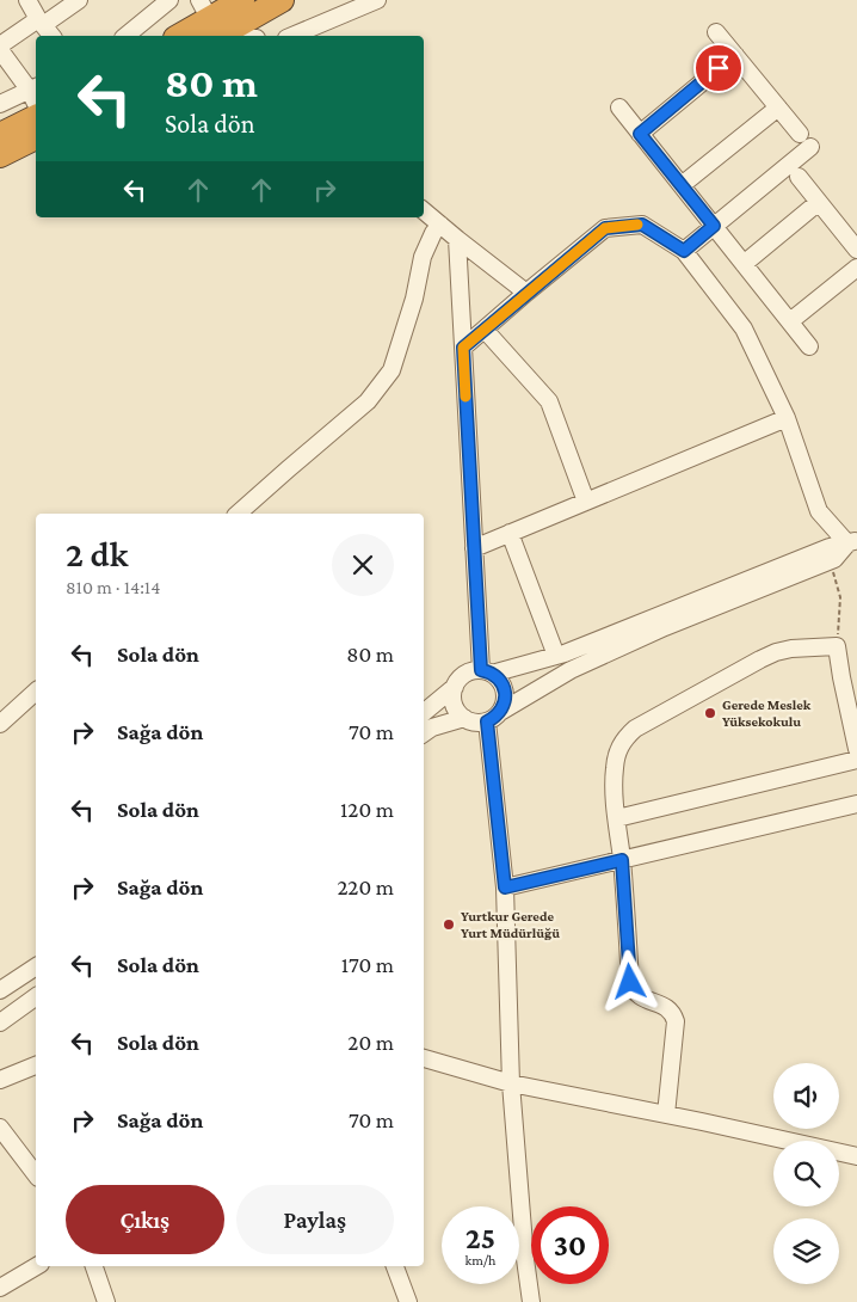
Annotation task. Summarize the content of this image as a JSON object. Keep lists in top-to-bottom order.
{
  "places": ["Gerede Meslek Yüksekokulu", "Yurtkur Gerede Yurt Müdürlüğü"],
  "page": {
    "turn": ["80 m", "Sola dön"],
    "heading": ["2 dk", "810 m · 14:14"],
    "list": [
      {
        "name": "Sola dön",
        "value": "80 m"
      },
      {
        "name": "Sağa dön",
        "value": "70 m"
      },
      {
        "name": "Sola dön",
        "value": "120 m"
      },
      {
        "name": "Sağa dön",
        "value": "220 m"
      },
      {
        "name": "Sola dön",
        "value": "170 m"
      },
      {
        "name": "Sola dön",
        "value": "20 m"
      },
      {
        "name": "Sağa dön",
        "value": "70 m"
      }
    ],
    "buttons": ["Çıkış", "Paylaş"],
    "speed": "25 km/h",
    "limit": "30"
  }
}
